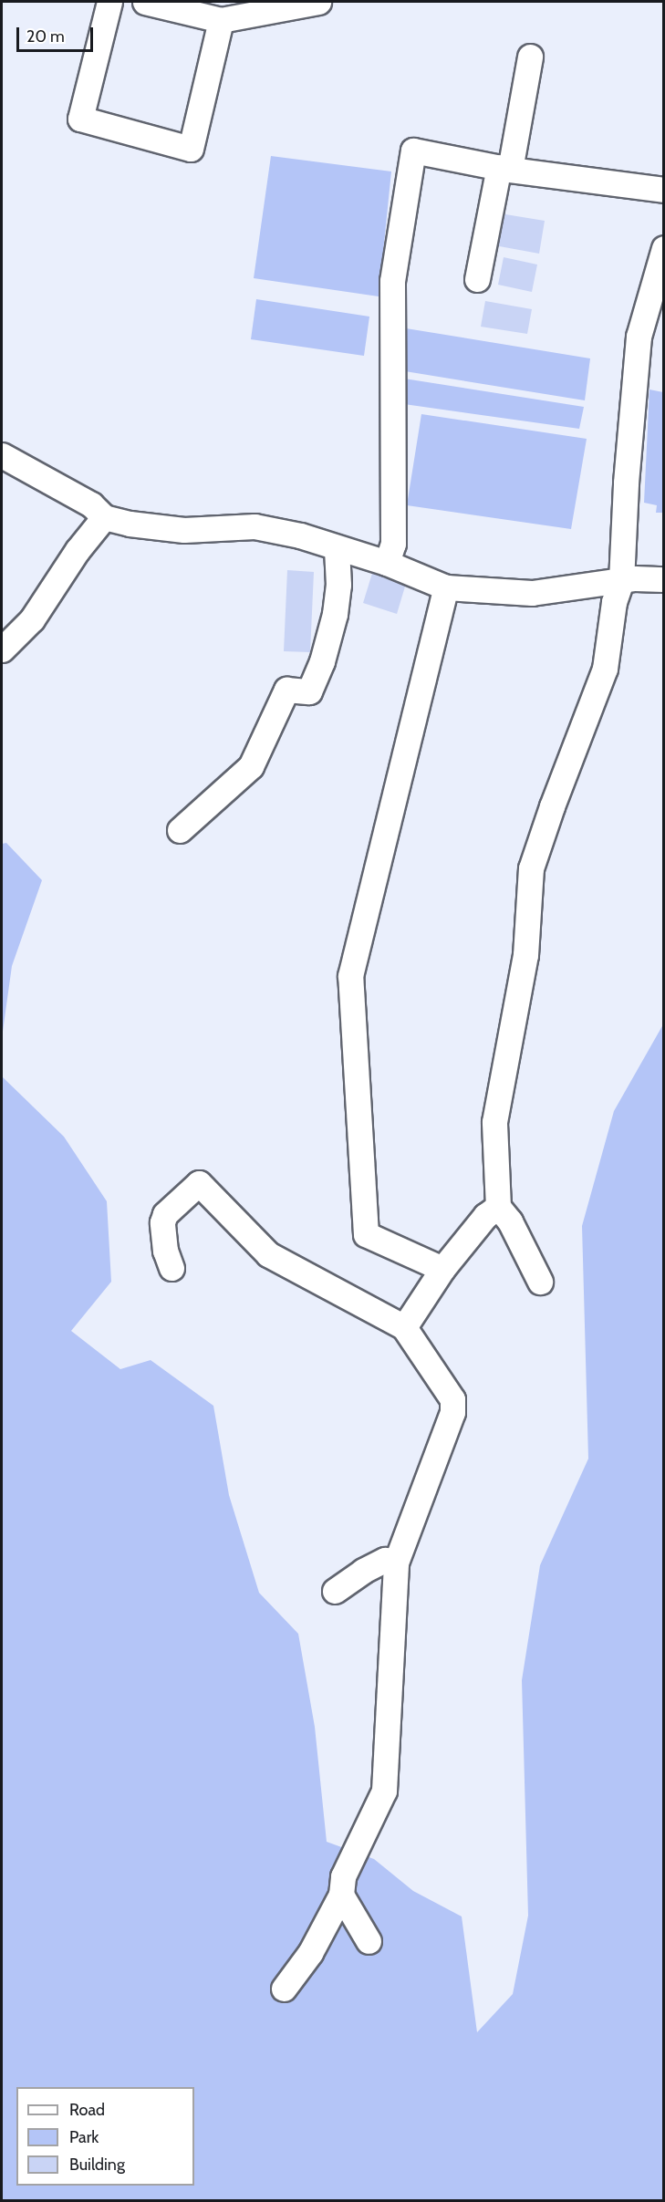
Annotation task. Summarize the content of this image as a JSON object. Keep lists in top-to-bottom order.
{
  "legend": ["Road", "Park", "Building"],
  "scale_bar": "20 m"
}
